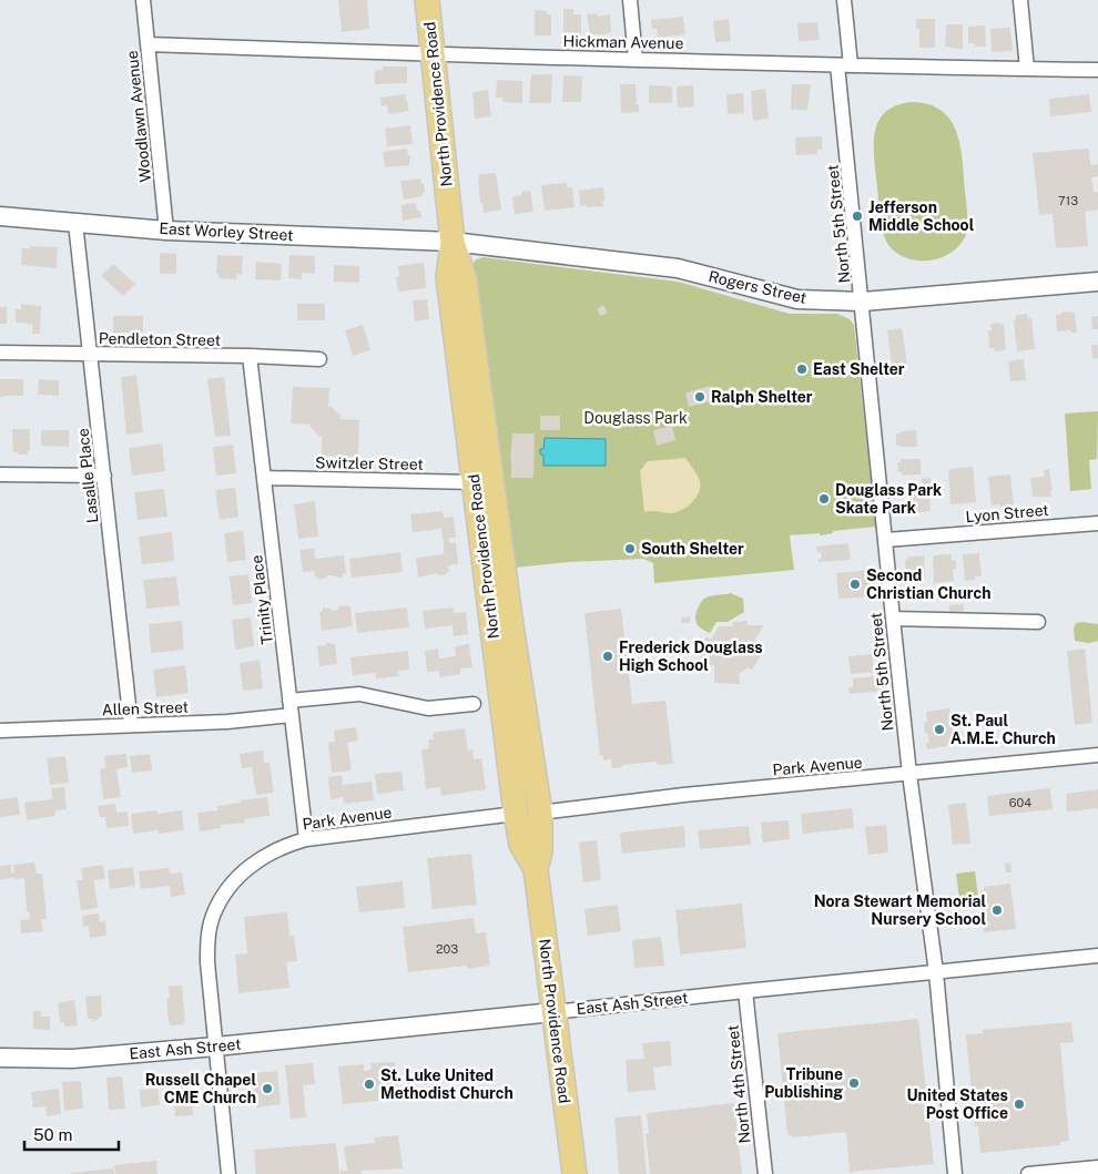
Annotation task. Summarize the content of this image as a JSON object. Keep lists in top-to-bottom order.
{
  "streets": {
    "main road": ["North Providence Road"],
    "street": [
      "Hickman Avenue",
      "Woodlawn Avenue",
      "North 5th Street",
      "East Worley Street",
      "Rogers Street",
      "Pendleton Street",
      "Switzler Street",
      "Lasalle Place",
      "Lyon Street",
      "Trinity Place",
      "Allen Street",
      "Park Avenue",
      "East Ash Street",
      "North 4th Street"
    ]
  },
  "crossings": [
    ["Hickman Avenue", "North Providence Road"],
    ["Hickman Avenue", "Woodlawn Avenue"],
    ["Hickman Avenue", "North 5th Street"],
    ["North Providence Road", "East Worley Street"],
    ["North Providence Road", "Rogers Street"],
    ["North Providence Road", "Switzler Street"],
    ["North Providence Road", "Park Avenue"],
    ["North Providence Road", "East Ash Street"],
    ["Woodlawn Avenue", "East Worley Street"],
    ["North 5th Street", "Rogers Street"],
    ["North 5th Street", "Lyon Street"],
    ["North 5th Street", "Park Avenue"],
    ["North 5th Street", "East Ash Street"],
    ["East Worley Street", "Rogers Street"],
    ["East Worley Street", "Lasalle Place"],
    ["Pendleton Street", "Lasalle Place"],
    ["Pendleton Street", "Trinity Place"],
    ["Switzler Street", "Trinity Place"],
    ["Lasalle Place", "Allen Street"],
    ["Trinity Place", "Allen Street"],
    ["Trinity Place", "Park Avenue"],
    ["Park Avenue", "East Ash Street"],
    ["East Ash Street", "North 4th Street"]
  ],
  "parks": ["Douglass Park"],
  "places": [
    "Jefferson Middle School",
    "East Shelter",
    "Ralph Shelter",
    "Douglass Park Skate Park",
    "South Shelter",
    "Second Christian Church",
    "Frederick Douglass High School",
    "St. Paul A.M.E. Church",
    "Nora Stewart Memorial Nursery School",
    "Tribune Publishing",
    "St. Luke United Methodist Church",
    "Russell Chapel CME Church",
    "United States Post Office"
  ],
  "house_numbers": ["713", "604", "203"],
  "scale_bar": "50 m"
}
